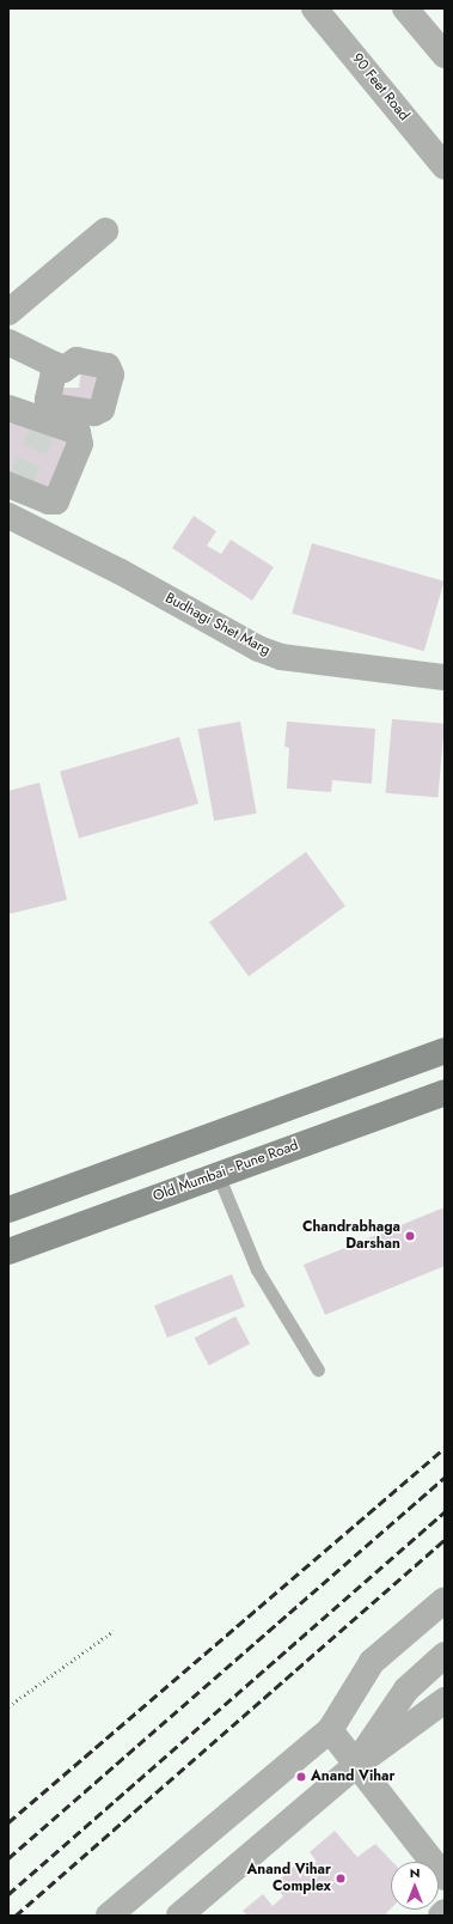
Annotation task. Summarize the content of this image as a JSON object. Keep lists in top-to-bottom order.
{
  "streets": {
    "main road": ["Old Mumbai - Pune Road"],
    "street": ["90 Feet Road", "Budhagi Shet Marg"]
  },
  "places": ["Chandrabhaga Darshan", "Anand Vihar", "Anand Vihar Complex"],
  "north": "top"
}
